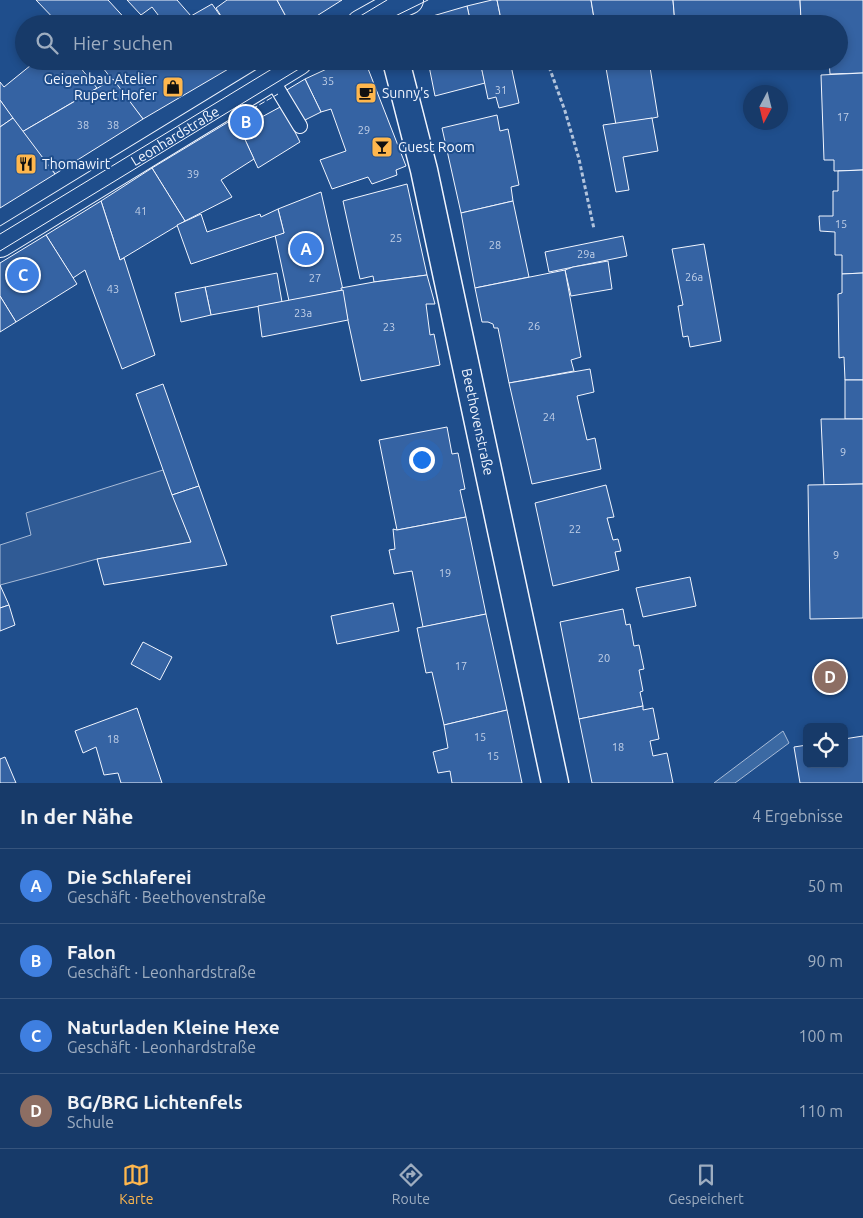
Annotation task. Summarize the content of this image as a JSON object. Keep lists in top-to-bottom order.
{
  "streets": {
    "main road": ["Leonhardstraße"],
    "street": ["Beethovenstraße"]
  },
  "places": {
    "shop": ["Geigenbau Atelier Rupert Hofer"],
    "cafe": ["Sunny's"],
    "bar": ["Guest Room"],
    "restaurant": ["Thomawirt"]
  },
  "house_numbers": [
    "35",
    "31",
    "17",
    "38",
    "38",
    "29",
    "39",
    "41",
    "15",
    "25",
    "28",
    "29a",
    "26a",
    "27",
    "43",
    "23a",
    "26",
    "23",
    "24",
    "9",
    "22",
    "9",
    "19",
    "20",
    "17",
    "15",
    "18",
    "18",
    "15"
  ],
  "north": "bottom",
  "page": {
    "search": "Hier suchen",
    "pins": [
      "B",
      "A",
      "C",
      "D"
    ],
    "heading": ["In der Nähe", "4 Ergebnisse"],
    "list": [
      {
        "mark": "A",
        "name": "Die Schlaferei",
        "note": "Geschäft · Beethovenstraße",
        "value": "50 m"
      },
      {
        "mark": "B",
        "name": "Falon",
        "note": "Geschäft · Leonhardstraße",
        "value": "90 m"
      },
      {
        "mark": "C",
        "name": "Naturladen Kleine Hexe",
        "note": "Geschäft · Leonhardstraße",
        "value": "100 m"
      },
      {
        "mark": "D",
        "name": "BG/BRG Lichtenfels",
        "note": "Schule",
        "value": "110 m"
      }
    ],
    "nav": ["Karte", "Route", "Gespeichert"]
  }
}
